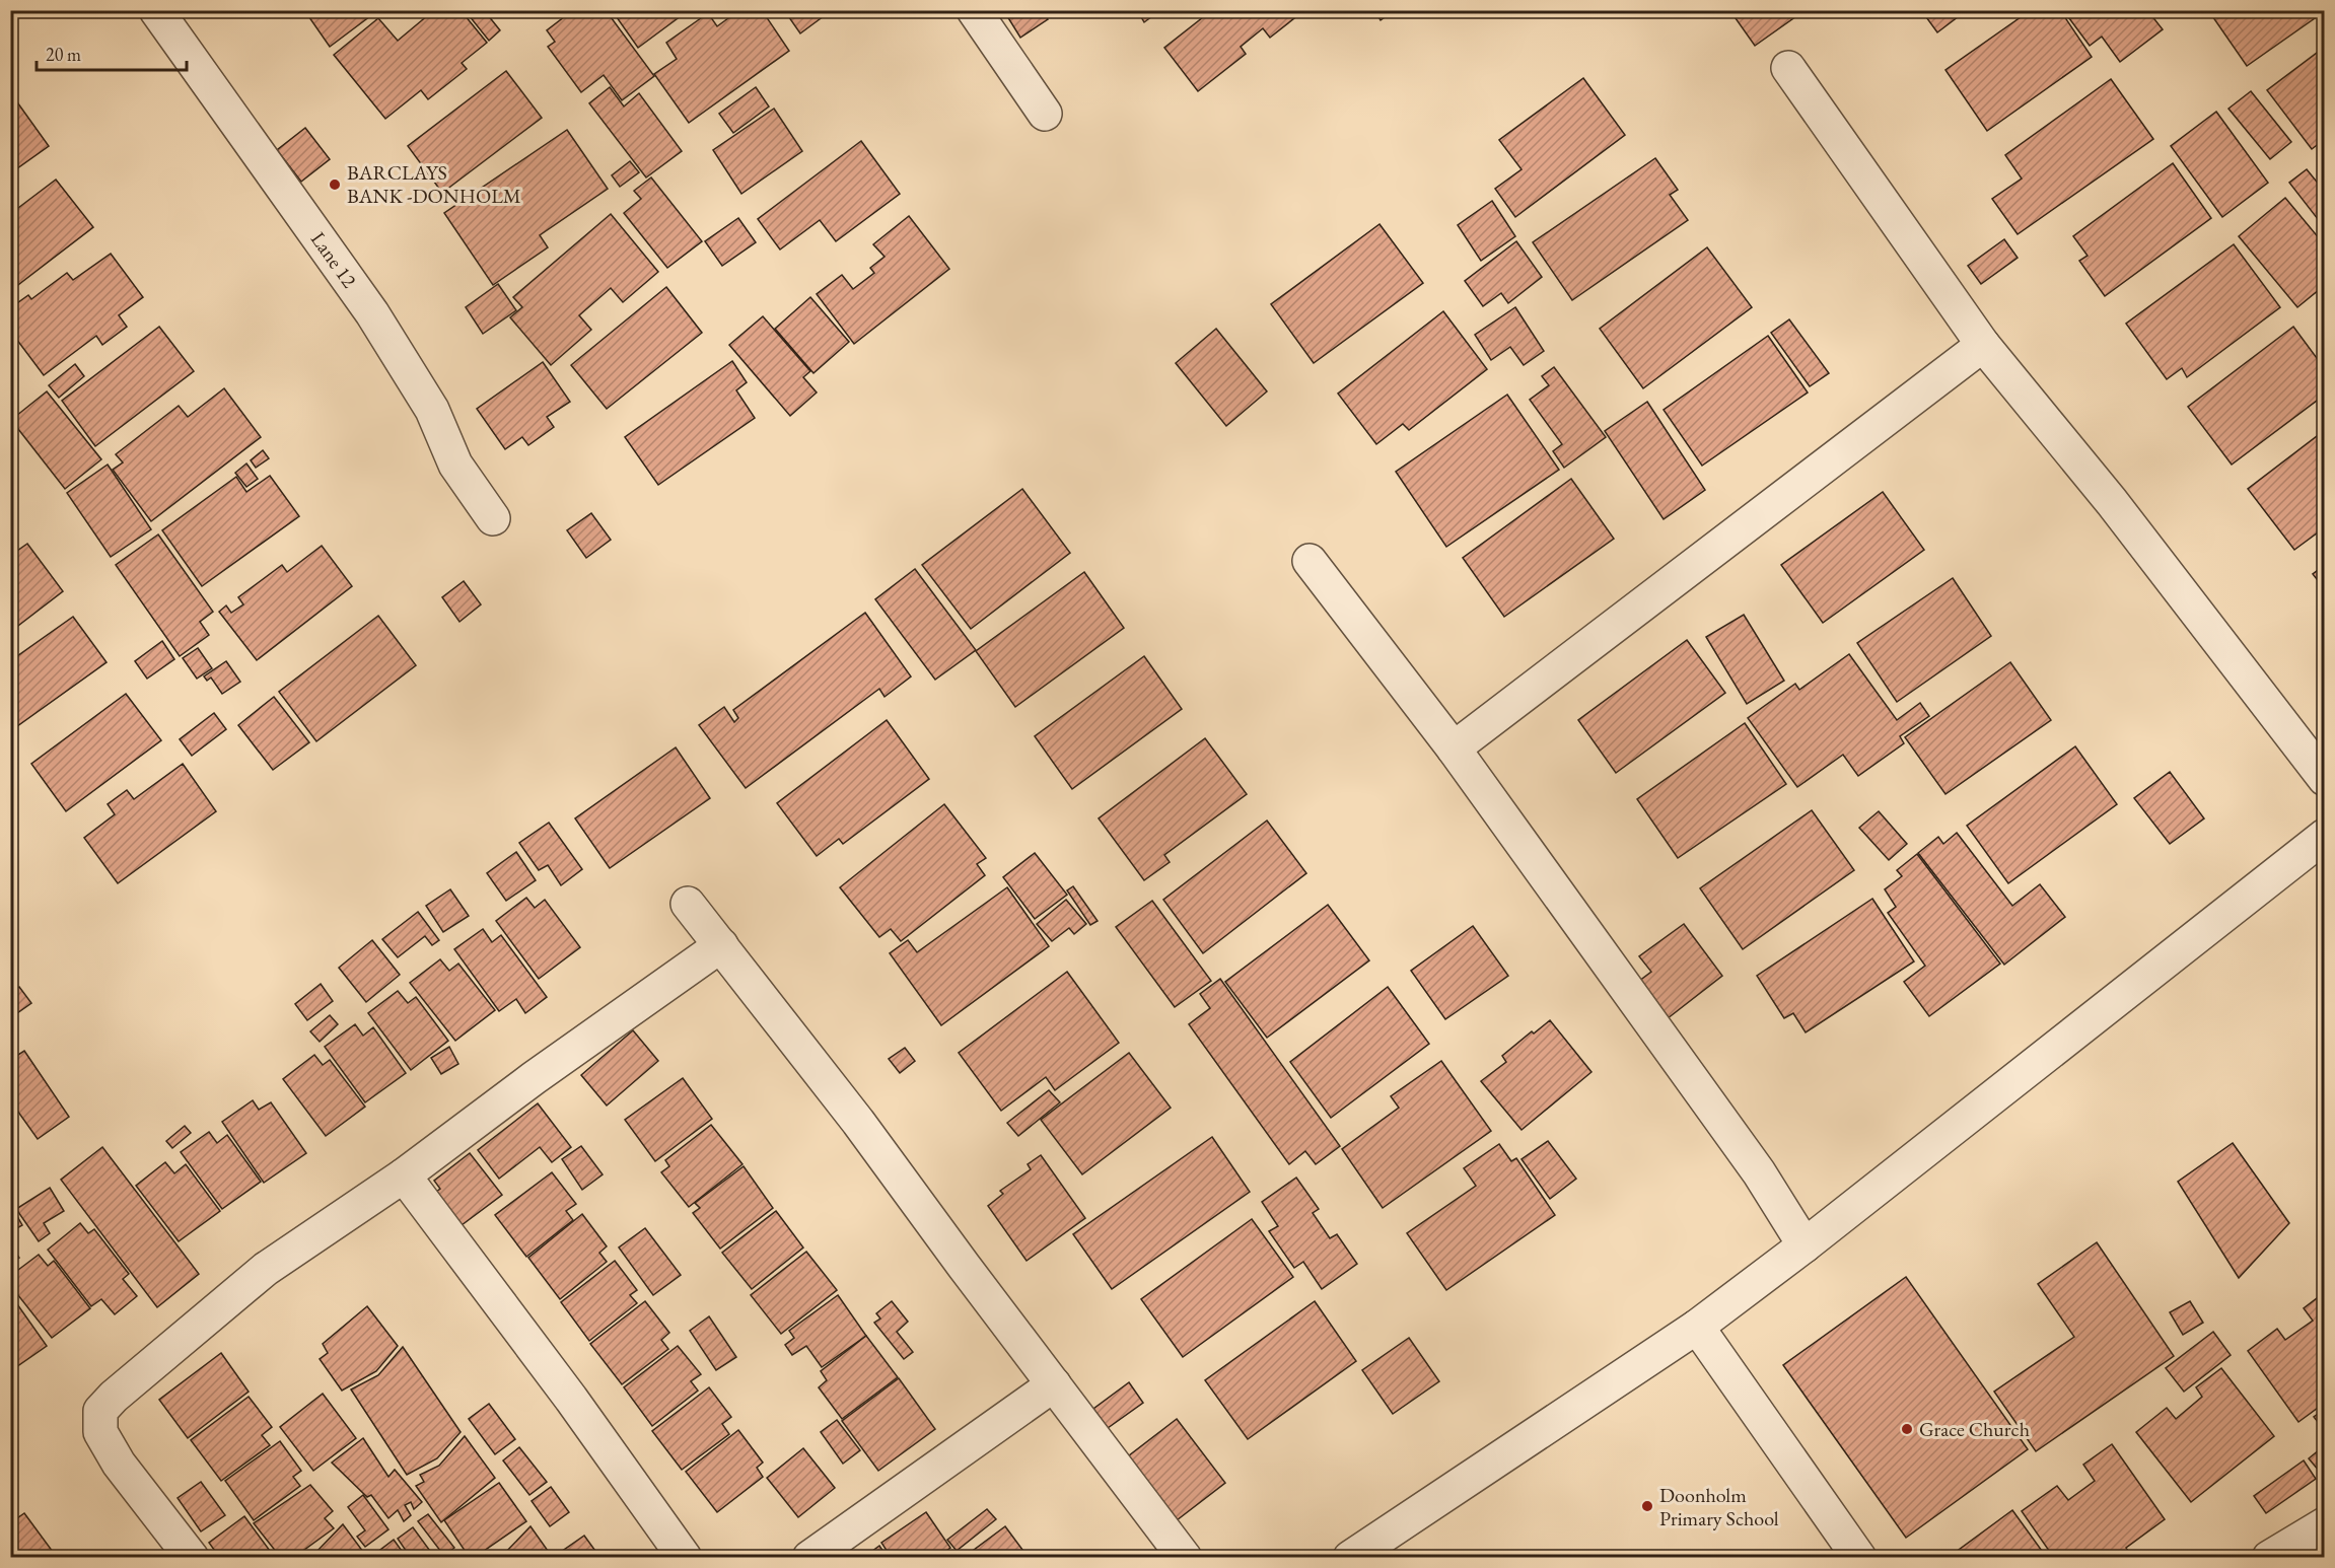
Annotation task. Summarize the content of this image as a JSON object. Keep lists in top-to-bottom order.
{
  "streets": {
    "street": ["Lane 12"]
  },
  "places": ["BARCLAYS BANK -DONHOLM", "Grace Church", "Doonholm Primary School"],
  "scale_bar": "20 m"
}
